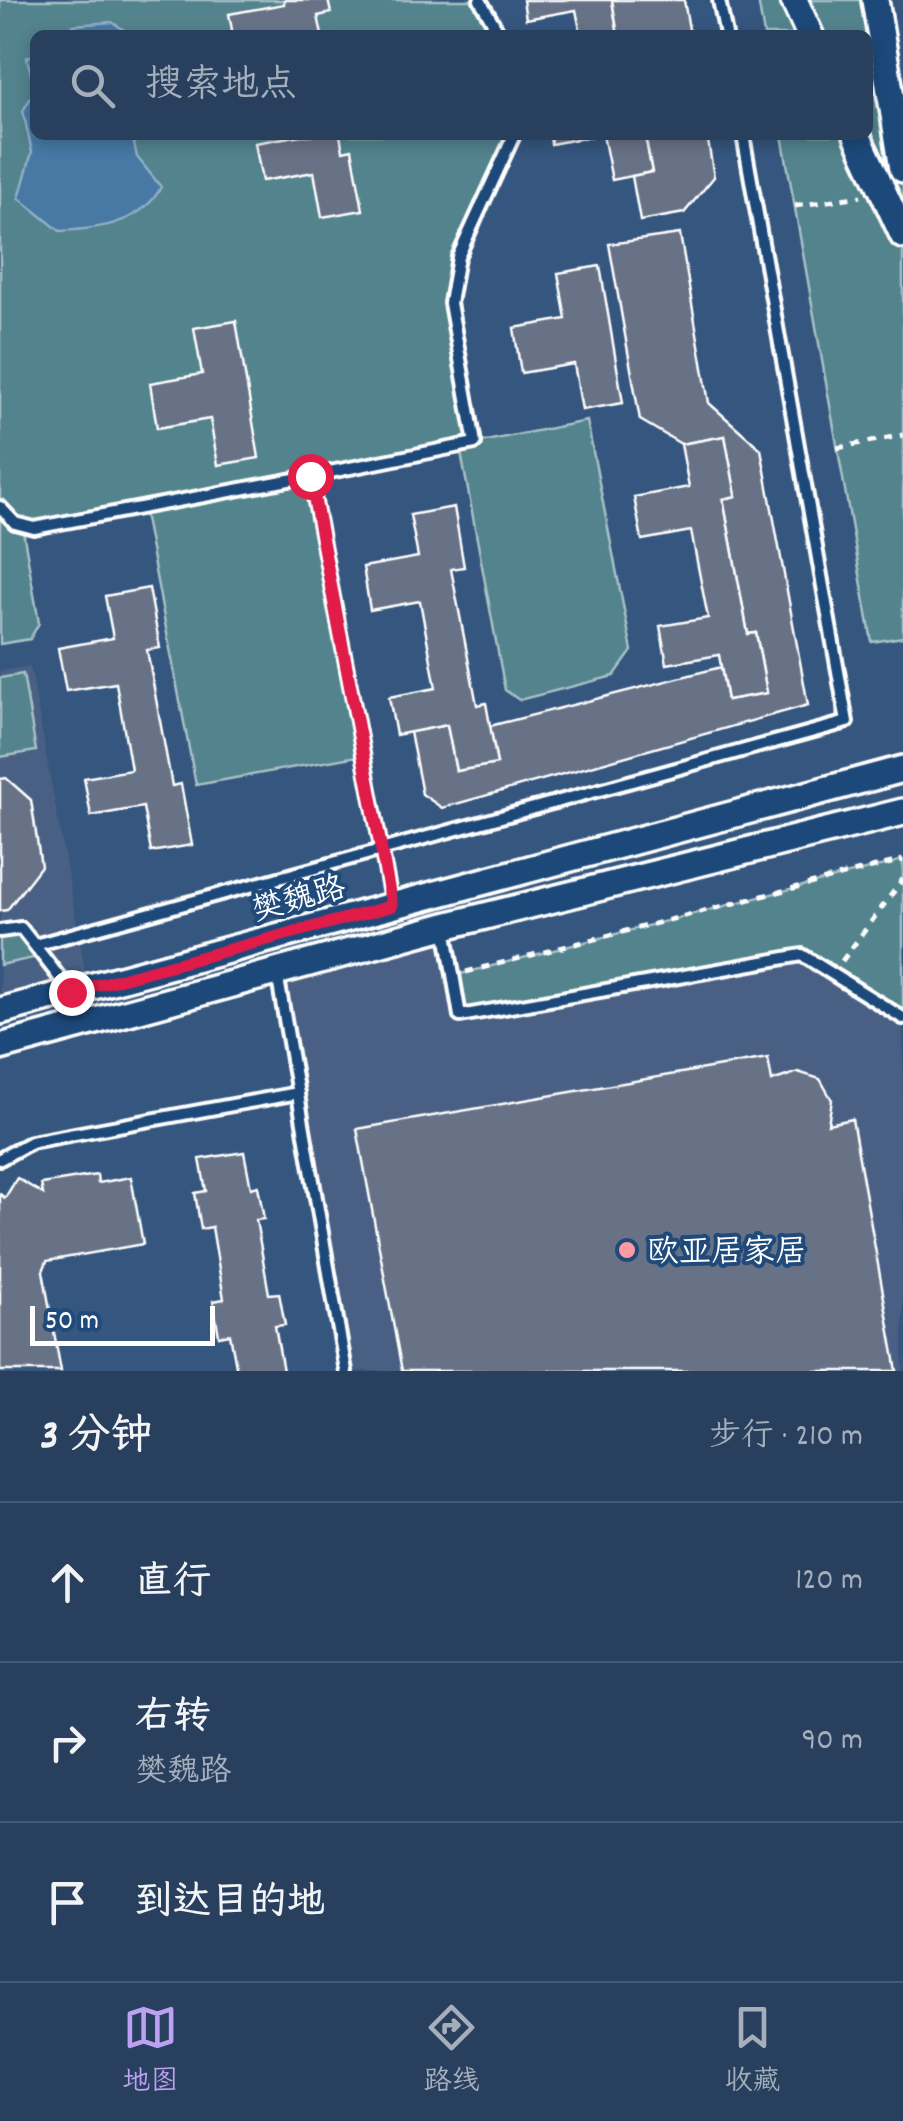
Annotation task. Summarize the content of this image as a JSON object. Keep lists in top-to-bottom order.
{
  "streets": {
    "street": ["樊魏路"]
  },
  "places": ["欧亚居家居"],
  "scale_bar": "50 m",
  "page": {
    "search": "搜索地点",
    "scale": "50 m",
    "heading": ["3 分钟", "步行 · 210 m"],
    "list": [
      ["直行", "120 m"],
      ["右转", "樊魏路", "90 m"],
      "到达目的地"
    ],
    "nav": ["地图", "路线", "收藏"]
  }
}
